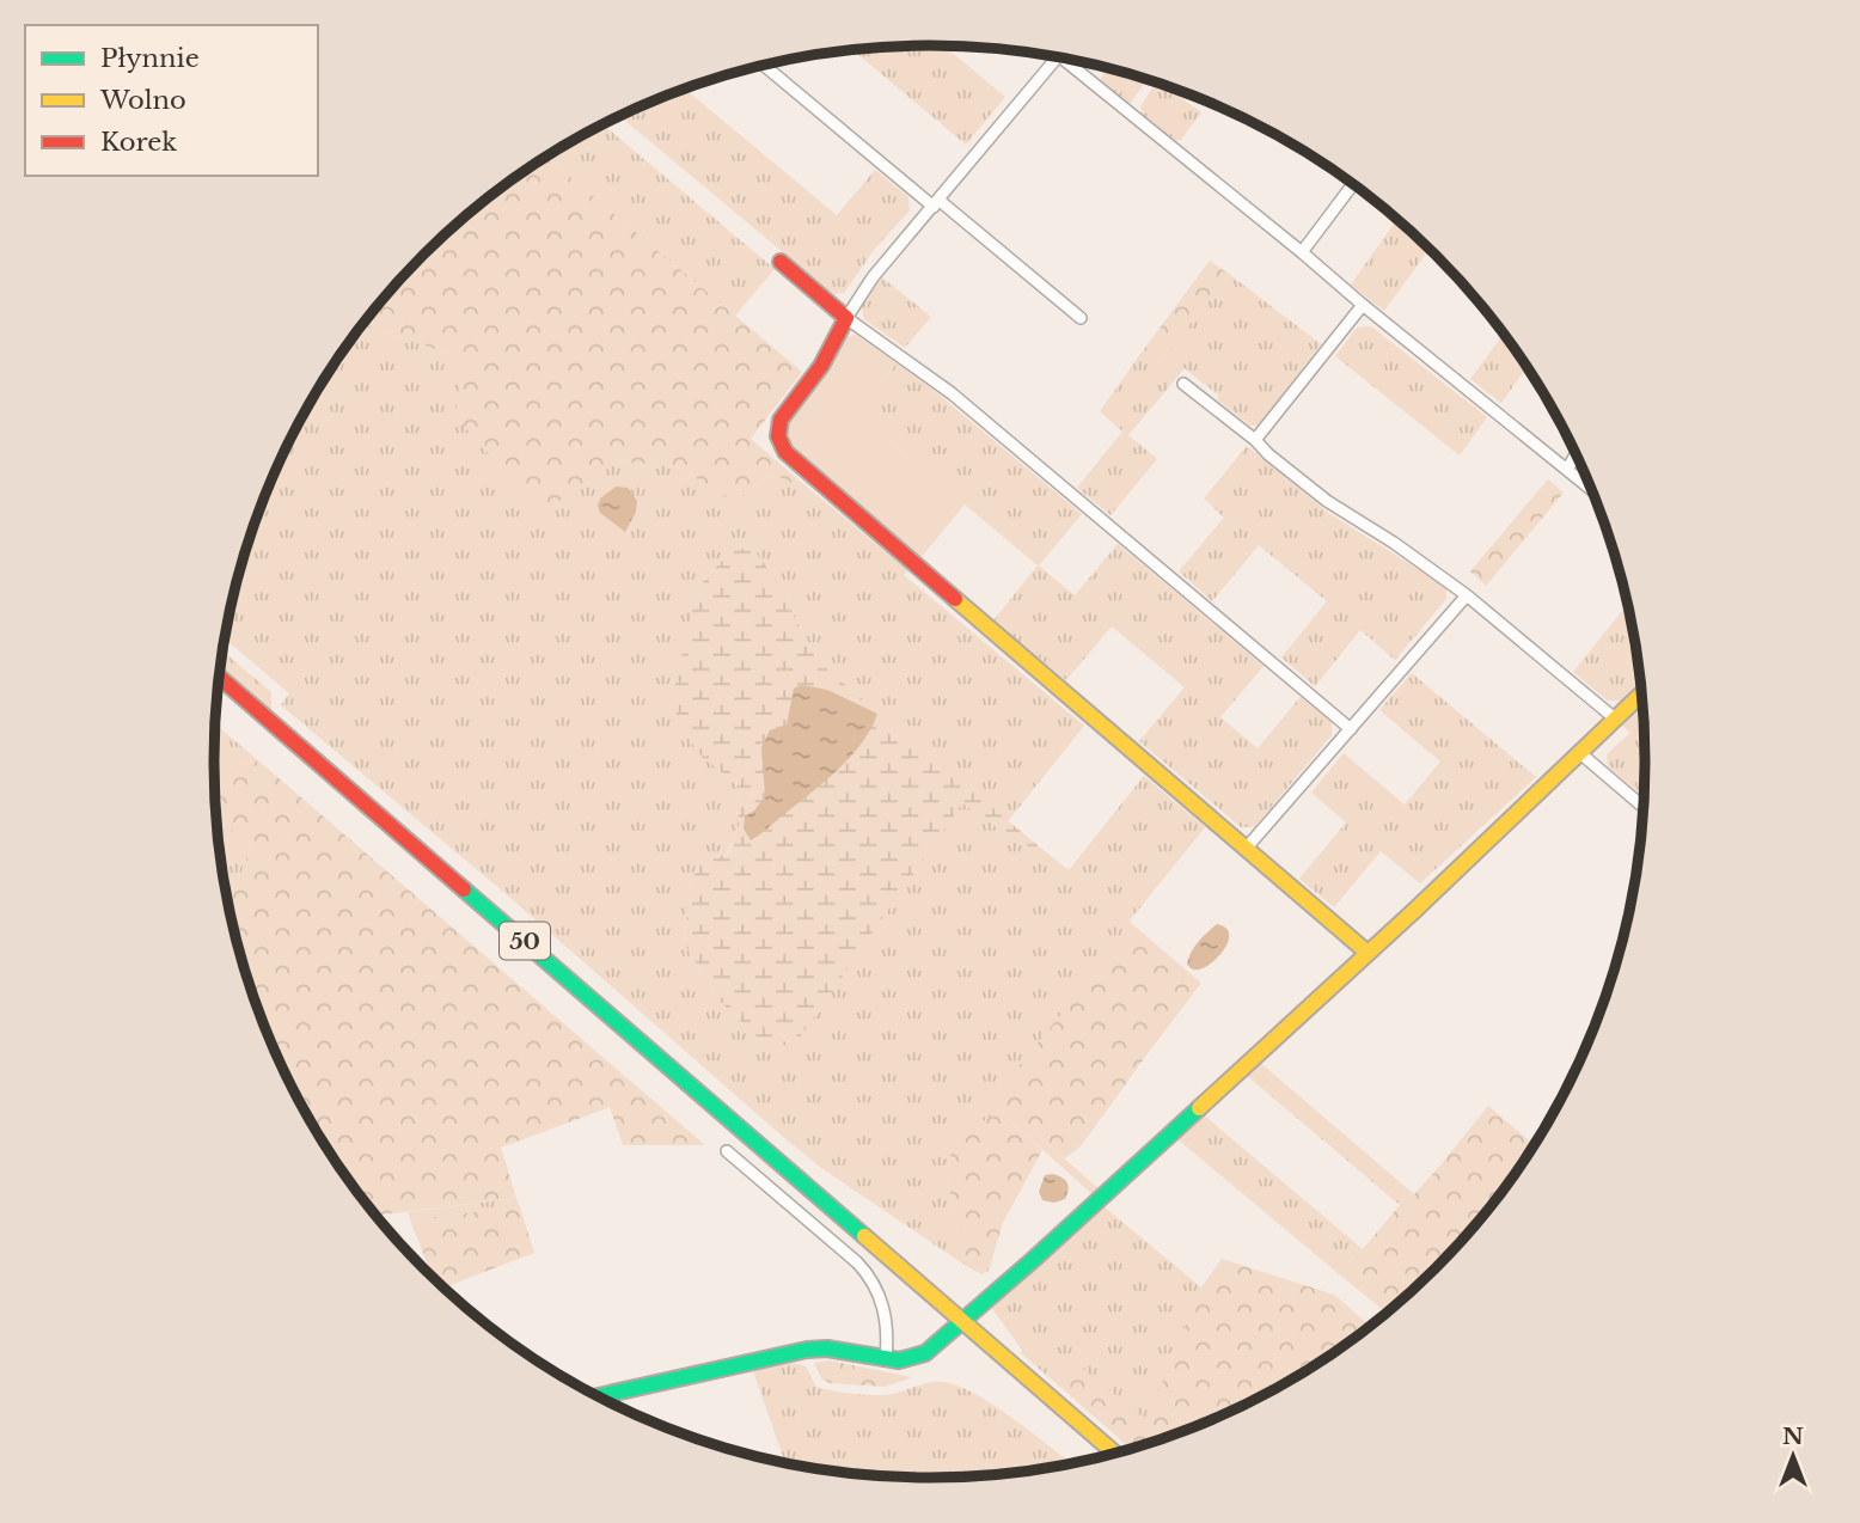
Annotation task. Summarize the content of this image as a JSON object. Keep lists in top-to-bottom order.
{
  "streets": {
    "street": ["50"]
  },
  "legend": ["Płynnie", "Wolno", "Korek"],
  "north": "top"
}
